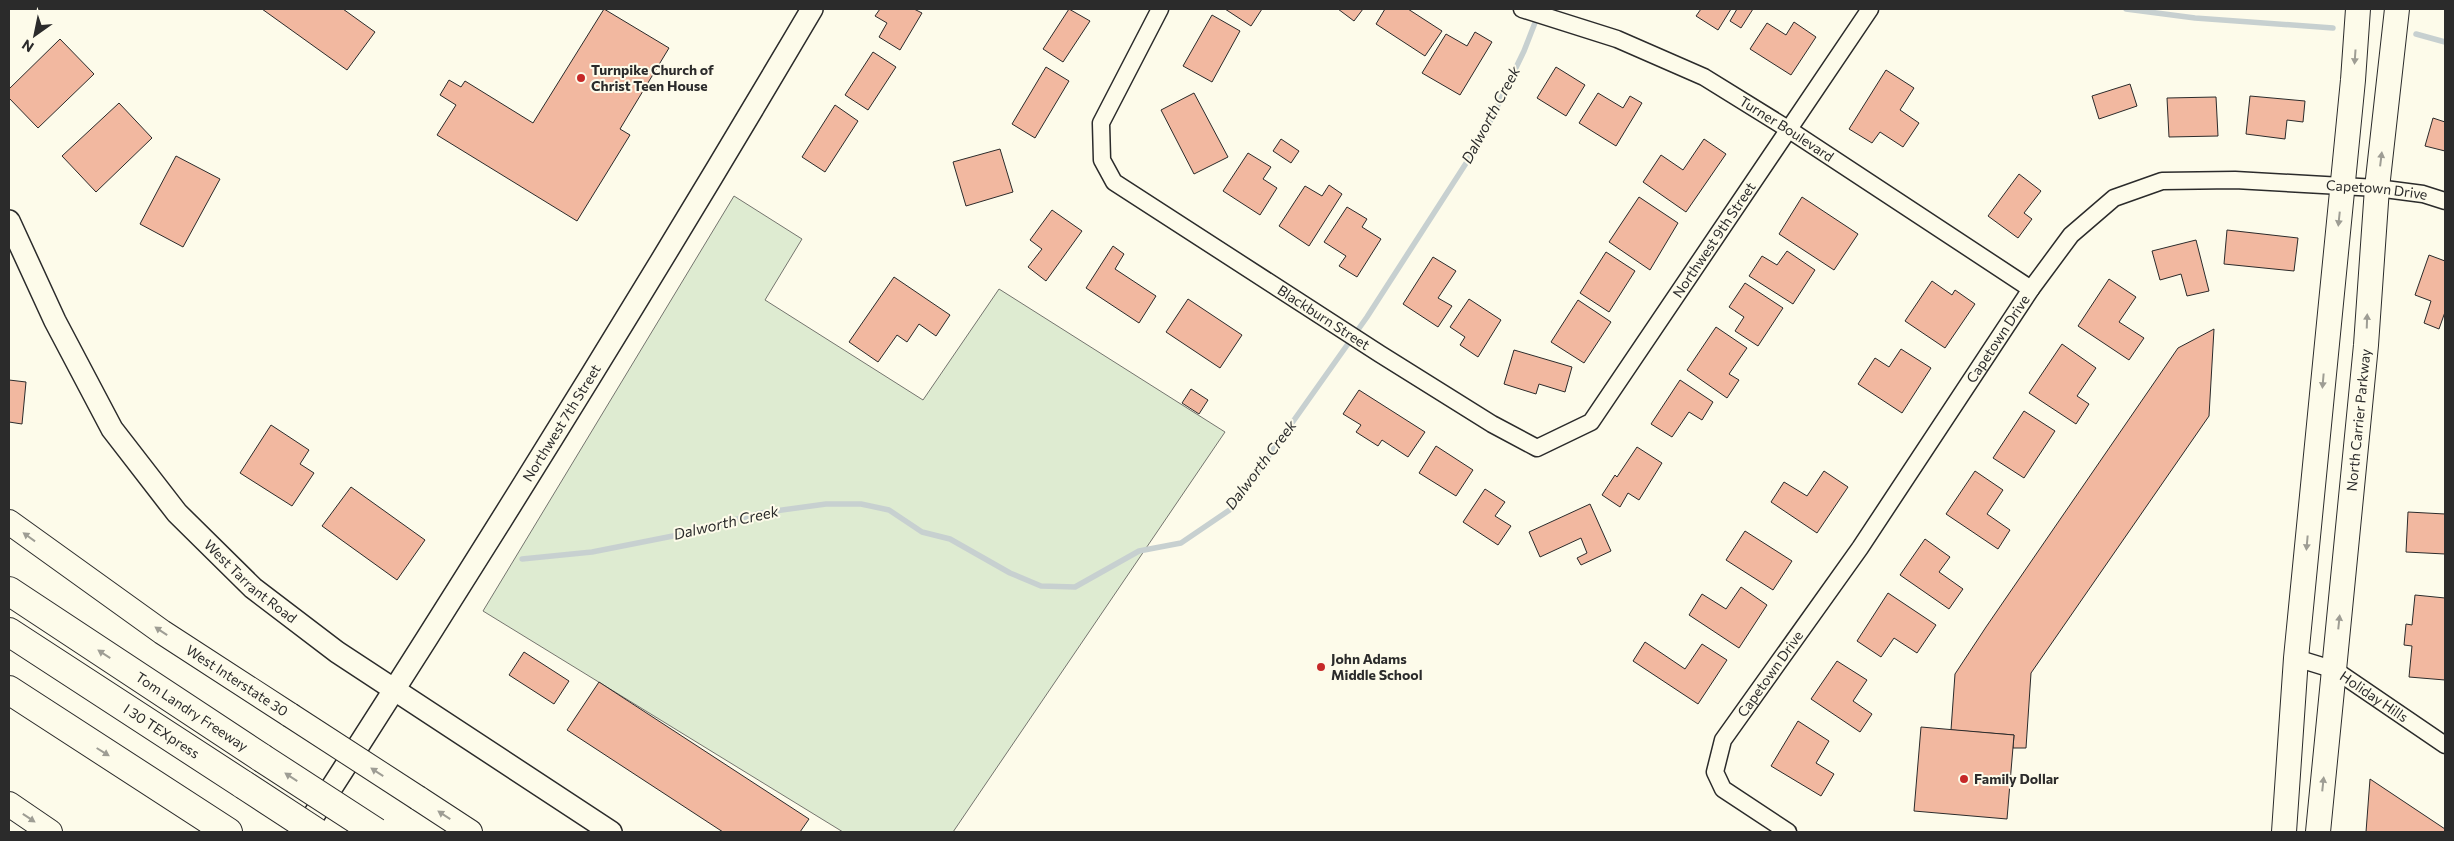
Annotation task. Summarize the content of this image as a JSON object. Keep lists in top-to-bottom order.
{
  "streets": {
    "highway": ["Tom Landry Freeway", "I 30 TEXpress"],
    "main road": ["North Carrier Parkway", "West Interstate 30"],
    "street": [
      "Turner Boulevard",
      "Capetown Drive",
      "Northwest 9th Street",
      "Blackburn Street",
      "Northwest 7th Street",
      "West Tarrant Road",
      "Holiday Hills"
    ]
  },
  "crossings": [
    ["Turner Boulevard", "Capetown Drive"],
    ["Turner Boulevard", "Northwest 9th Street"],
    ["Capetown Drive", "North Carrier Parkway"],
    ["Northwest 9th Street", "Blackburn Street"],
    ["North Carrier Parkway", "Holiday Hills"],
    ["Northwest 7th Street", "West Tarrant Road"]
  ],
  "one_way": ["West Interstate 30"],
  "water": ["Dalworth Creek"],
  "places": ["Turnpike Church of Christ Teen House", "John Adams Middle School", "Family Dollar"],
  "north": "bottom left"
}
